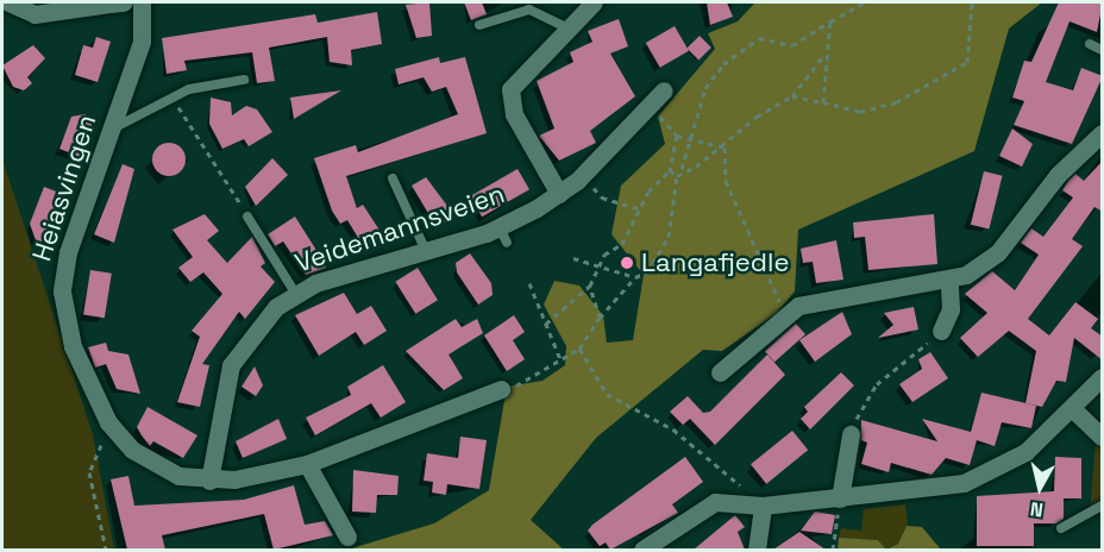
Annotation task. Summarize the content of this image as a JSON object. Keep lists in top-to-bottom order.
{
  "streets": {
    "street": ["Heiasvingen", "Veidemannsveien"]
  },
  "crossings": [
    ["Heiasvingen", "Veidemannsveien"]
  ],
  "places": ["Langafjedle"],
  "north": "bottom"
}
